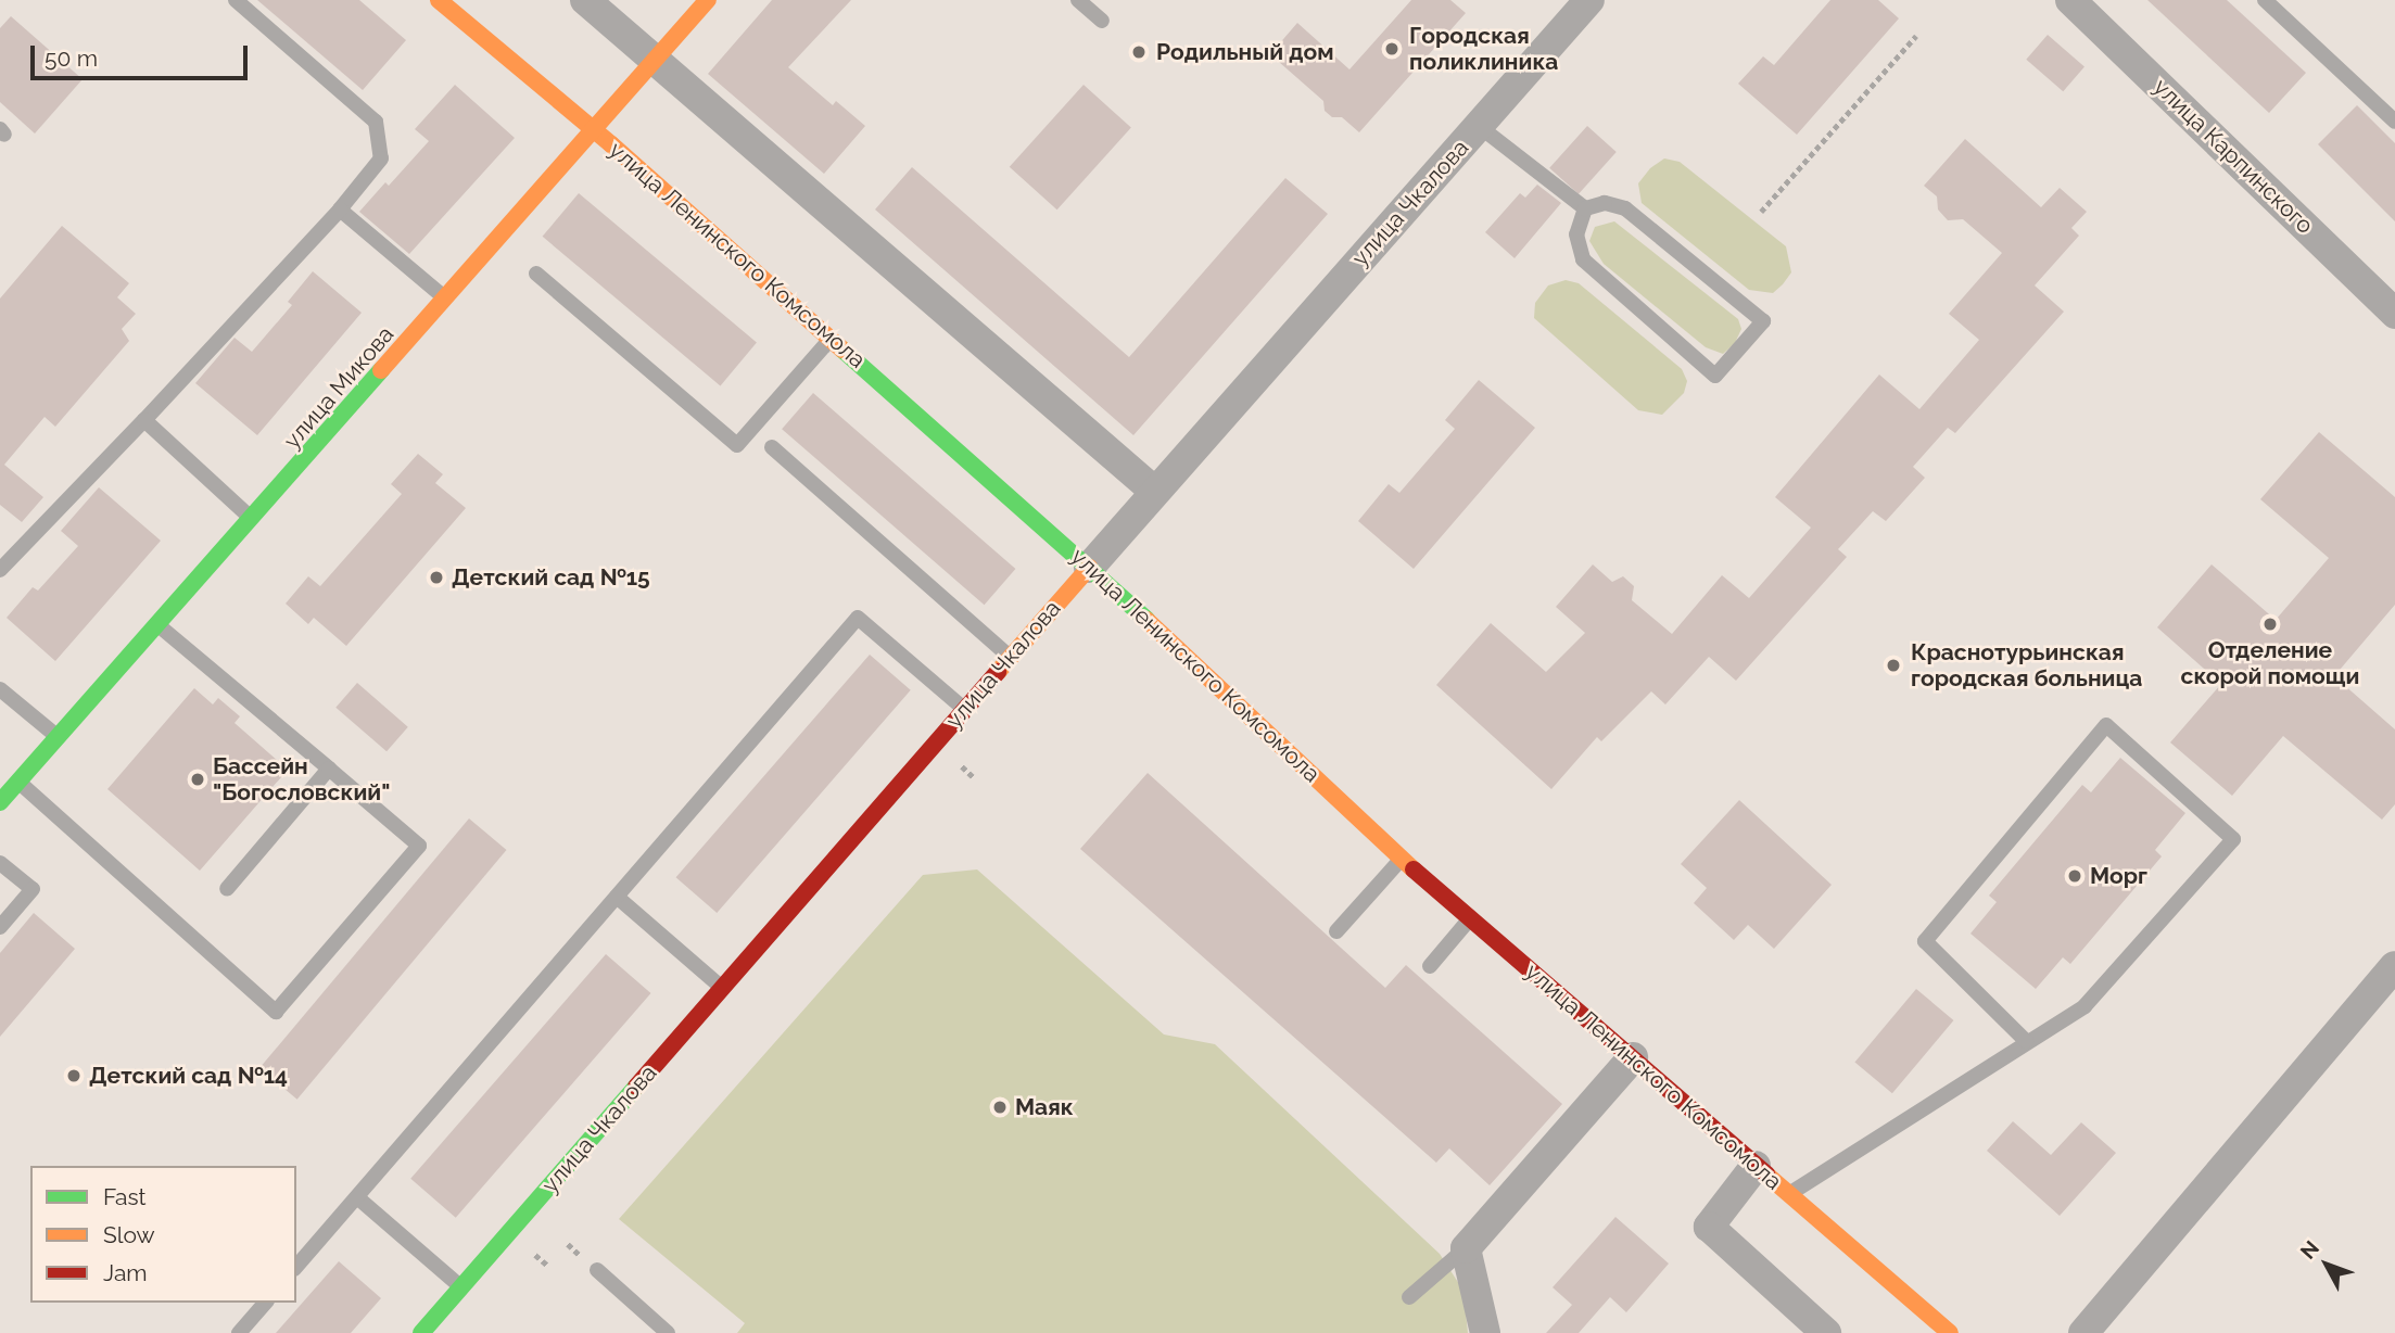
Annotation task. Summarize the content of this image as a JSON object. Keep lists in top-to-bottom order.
{
  "streets": {
    "main road": ["улица Чкалова", "улица Ленинского Комсомола", "улица Микова"],
    "street": ["улица Карпинского"]
  },
  "crossings": [
    ["улица Чкалова", "улица Ленинского Комсомола"],
    ["улица Ленинского Комсомола", "улица Микова"]
  ],
  "places": [
    "Городская поликлиника",
    "Родильный дом",
    "Детский сад №15",
    "Отделение скорой помощи",
    "Краснотурьинская городская больница",
    "Бассейн \"Богословский\"",
    "Морг",
    "Детский сад №14",
    "Маяк"
  ],
  "legend": ["Fast", "Slow", "Jam"],
  "scale_bar": "50 m",
  "north": "top left"
}
